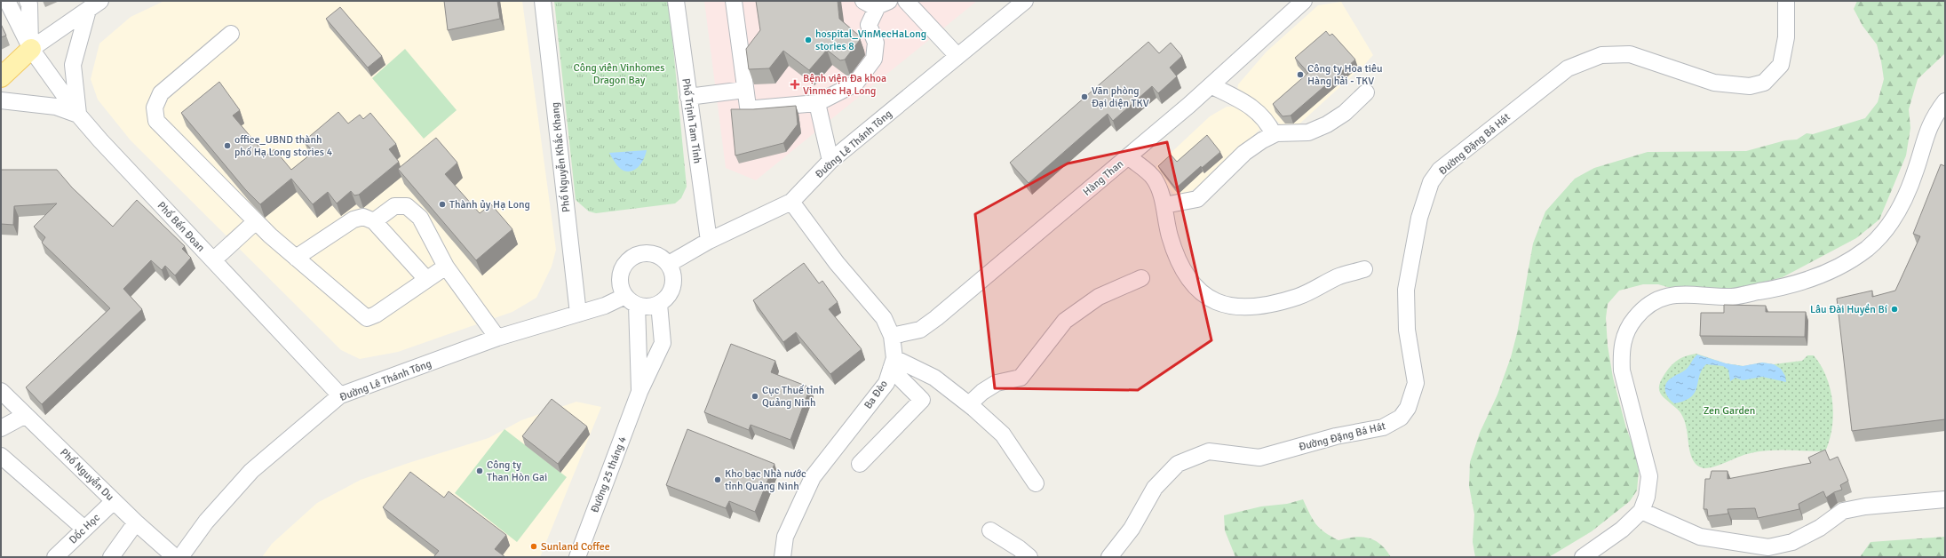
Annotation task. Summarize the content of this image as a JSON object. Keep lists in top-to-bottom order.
{
  "streets": {
    "street": [
      "Phố Trịnh Tam Tỉnh",
      "Đường Lê Thánh Tông",
      "Đường Đặng Bá Hát",
      "Phố Nguyễn Khắc Khang",
      "Hàng Than",
      "Phố Bến Đoan",
      "Ba Đèo",
      "Phố Nguyễn Du",
      "Đường 25 tháng 4",
      "Dốc Học"
    ]
  },
  "crossings": [
    ["Phố Trịnh Tam Tỉnh", "Đường Lê Thánh Tông"],
    ["Đường Lê Thánh Tông", "Phố Nguyễn Khắc Khang"],
    ["Đường Lê Thánh Tông", "Phố Bến Đoan"],
    ["Đường Lê Thánh Tông", "Ba Đèo"],
    ["Đường Lê Thánh Tông", "Đường 25 tháng 4"],
    ["Hàng Than", "Ba Đèo"],
    ["Phố Nguyễn Du", "Dốc Học"]
  ],
  "parks": ["Công viên Vinhomes Dragon Bay", "Zen Garden"],
  "places": {
    "other": [
      "hospital_VinMecHaLong stories 8",
      "Công ty Hoa tiêu Hàng hải - TKV",
      "Văn phòng Đại diện TKV",
      "office_UBND thành phố Hạ Long stories 4",
      "Thành ủy Hạ Long",
      "Lâu Đài Huyền Bí",
      "Cục Thuế tỉnh Quảng Ninh",
      "Công ty Than Hòn Gai",
      "Kho bạc Nhà nước tỉnh Quảng Ninh",
      "Sunland Coffee"
    ],
    "health": ["Bệnh viện Đa khoa Vinmec Hạ Long"]
  }
}
